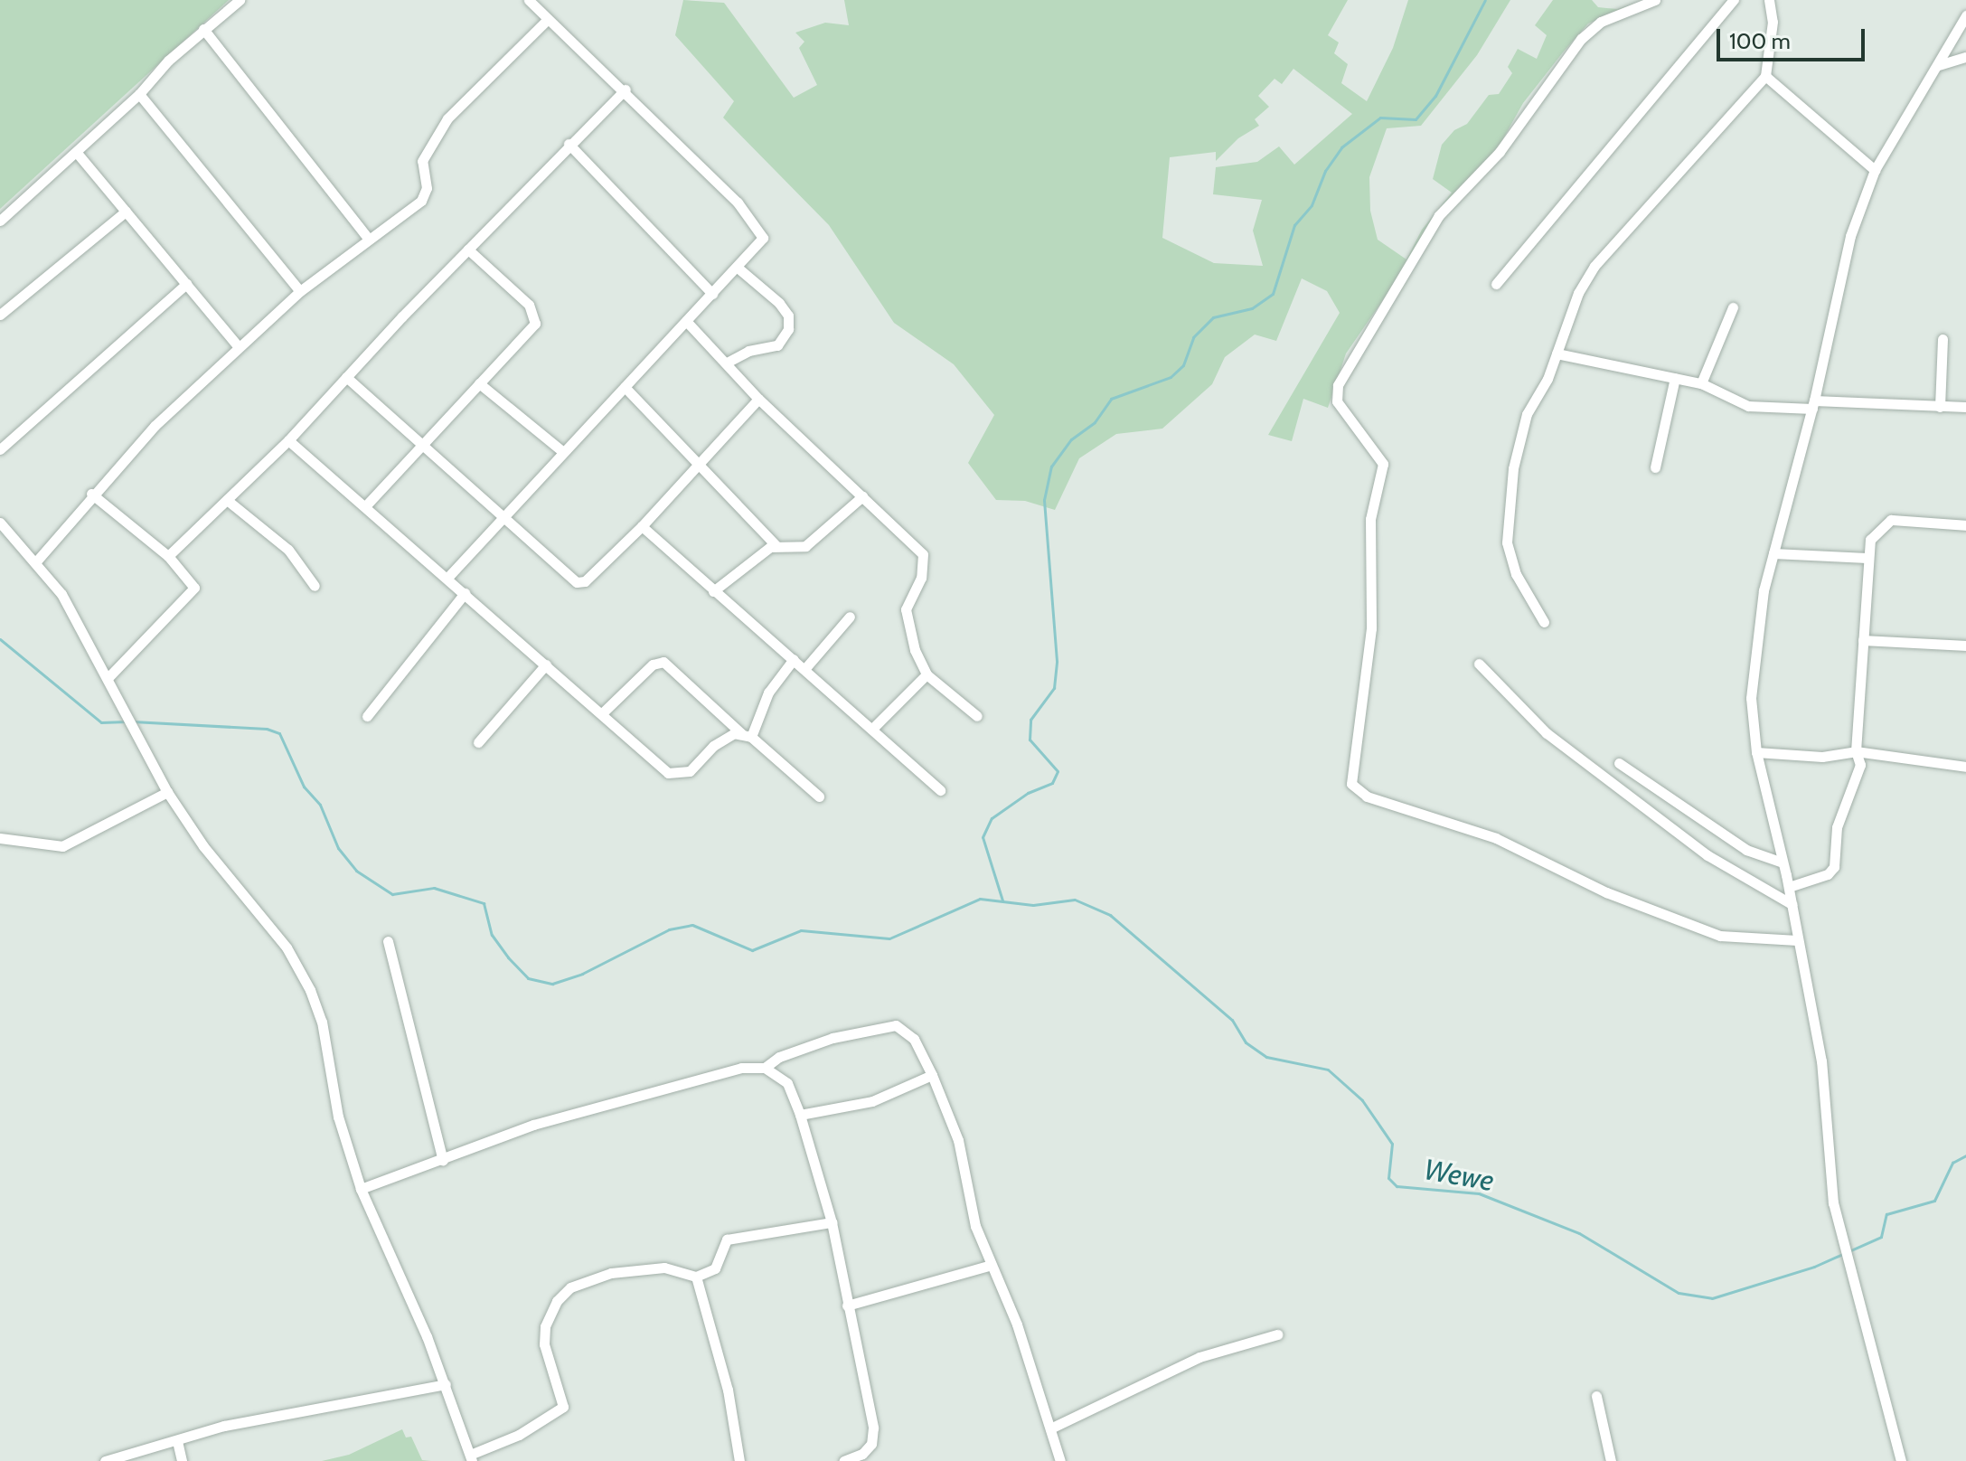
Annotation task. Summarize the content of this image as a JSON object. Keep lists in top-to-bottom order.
{
  "water": ["Wewe"],
  "scale_bar": "100 m"
}
